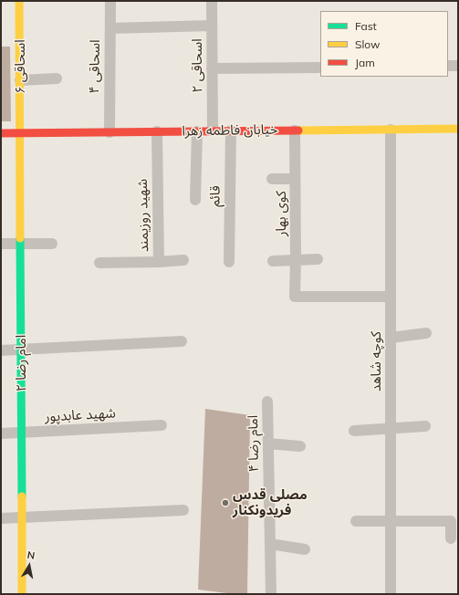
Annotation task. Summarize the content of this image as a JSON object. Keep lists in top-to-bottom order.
{
  "streets": {
    "street": [
      "اسحاقی ۲",
      "اسحاقی ۶",
      "اسحاقی ۴",
      "خیابان فاطمه زهرا",
      "قائم",
      "کوی بهار",
      "شهید روزیمند",
      "کوچه شاهد",
      "امام رضا ۲",
      "شهید عابدپور",
      "امام رضا ۴"
    ]
  },
  "crossings": [
    ["اسحاقی ۲", "خیابان فاطمه زهرا"],
    ["اسحاقی ۶", "خیابان فاطمه زهرا"],
    ["اسحاقی ۶", "امام رضا ۲"],
    ["اسحاقی ۴", "خیابان فاطمه زهرا"],
    ["خیابان فاطمه زهرا", "قائم"],
    ["خیابان فاطمه زهرا", "کوی بهار"],
    ["خیابان فاطمه زهرا", "شهید روزیمند"],
    ["خیابان فاطمه زهرا", "کوچه شاهد"],
    ["خیابان فاطمه زهرا", "امام رضا ۲"],
    ["کوی بهار", "کوچه شاهد"],
    ["امام رضا ۲", "شهید عابدپور"]
  ],
  "places": ["مصلی قدس فریدونکنار"],
  "legend": ["Fast", "Slow", "Jam"],
  "north": "top"
}
